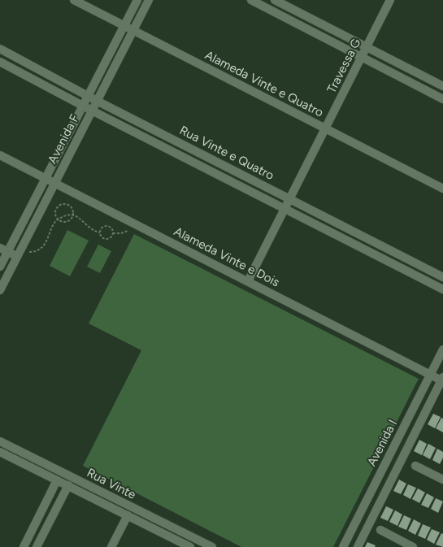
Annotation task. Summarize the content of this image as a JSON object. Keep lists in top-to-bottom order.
{
  "streets": {
    "street": [
      "Travessa G",
      "Alameda Vinte e Quatro",
      "Avenida F",
      "Rua Vinte e Quatro",
      "Alameda Vinte e Dois",
      "Avenida I",
      "Rua Vinte"
    ]
  },
  "crossings": [
    ["Travessa G", "Alameda Vinte e Quatro"],
    ["Travessa G", "Rua Vinte e Quatro"],
    ["Travessa G", "Alameda Vinte e Dois"],
    ["Alameda Vinte e Quatro", "Avenida F"],
    ["Avenida F", "Rua Vinte e Quatro"],
    ["Avenida F", "Alameda Vinte e Dois"],
    ["Alameda Vinte e Dois", "Avenida I"]
  ]
}
